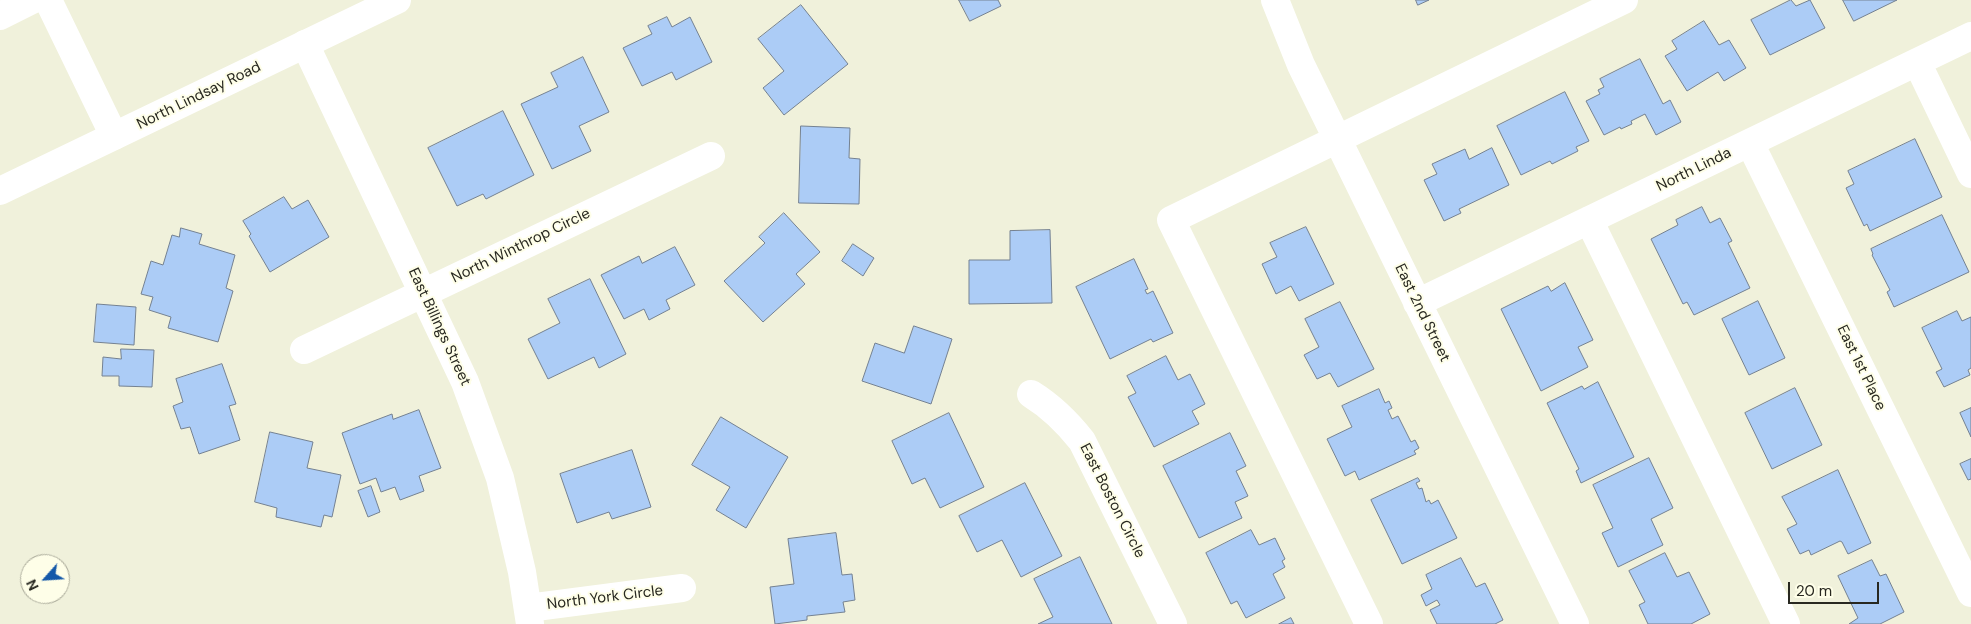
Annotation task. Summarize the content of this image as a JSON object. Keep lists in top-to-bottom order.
{
  "streets": {
    "street": [
      "North Lindsay Road",
      "North Linda",
      "North Winthrop Circle",
      "East 2nd Street",
      "East Billings Street",
      "East 1st Place",
      "East Boston Circle",
      "North York Circle"
    ]
  },
  "crossings": [
    ["North Lindsay Road", "East Billings Street"],
    ["North Linda", "East 2nd Street"],
    ["North Linda", "East 1st Place"],
    ["North Winthrop Circle", "East Billings Street"],
    ["East Billings Street", "North York Circle"]
  ],
  "scale_bar": "20 m",
  "north": "bottom left"
}
